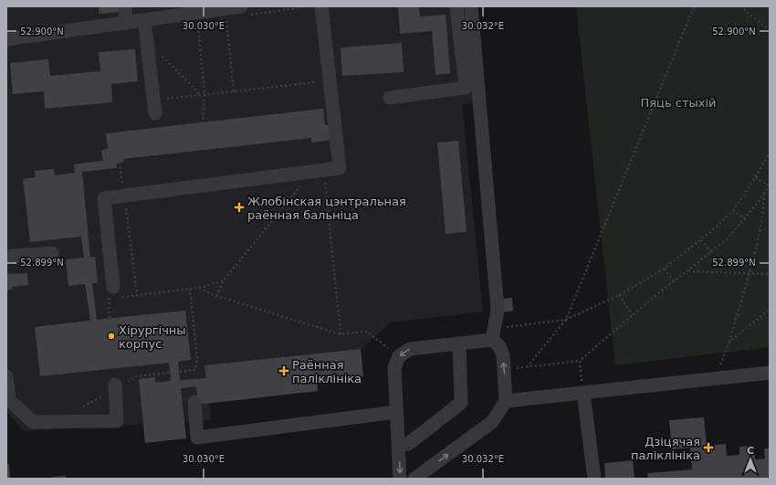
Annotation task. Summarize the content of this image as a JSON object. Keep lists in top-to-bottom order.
{
  "parks": ["Пяць стыхій"],
  "places": {
    "health": ["Жлобінская цэнтральная раённая бальніца", "Раённая паліклініка", "Дзіцячая паліклініка"],
    "other": ["Хірургічны корпус"]
  },
  "north": "top",
  "coordinates": [
    "30.030°E",
    "30.032°E",
    "52.900°N",
    "52.899°N"
  ]
}
